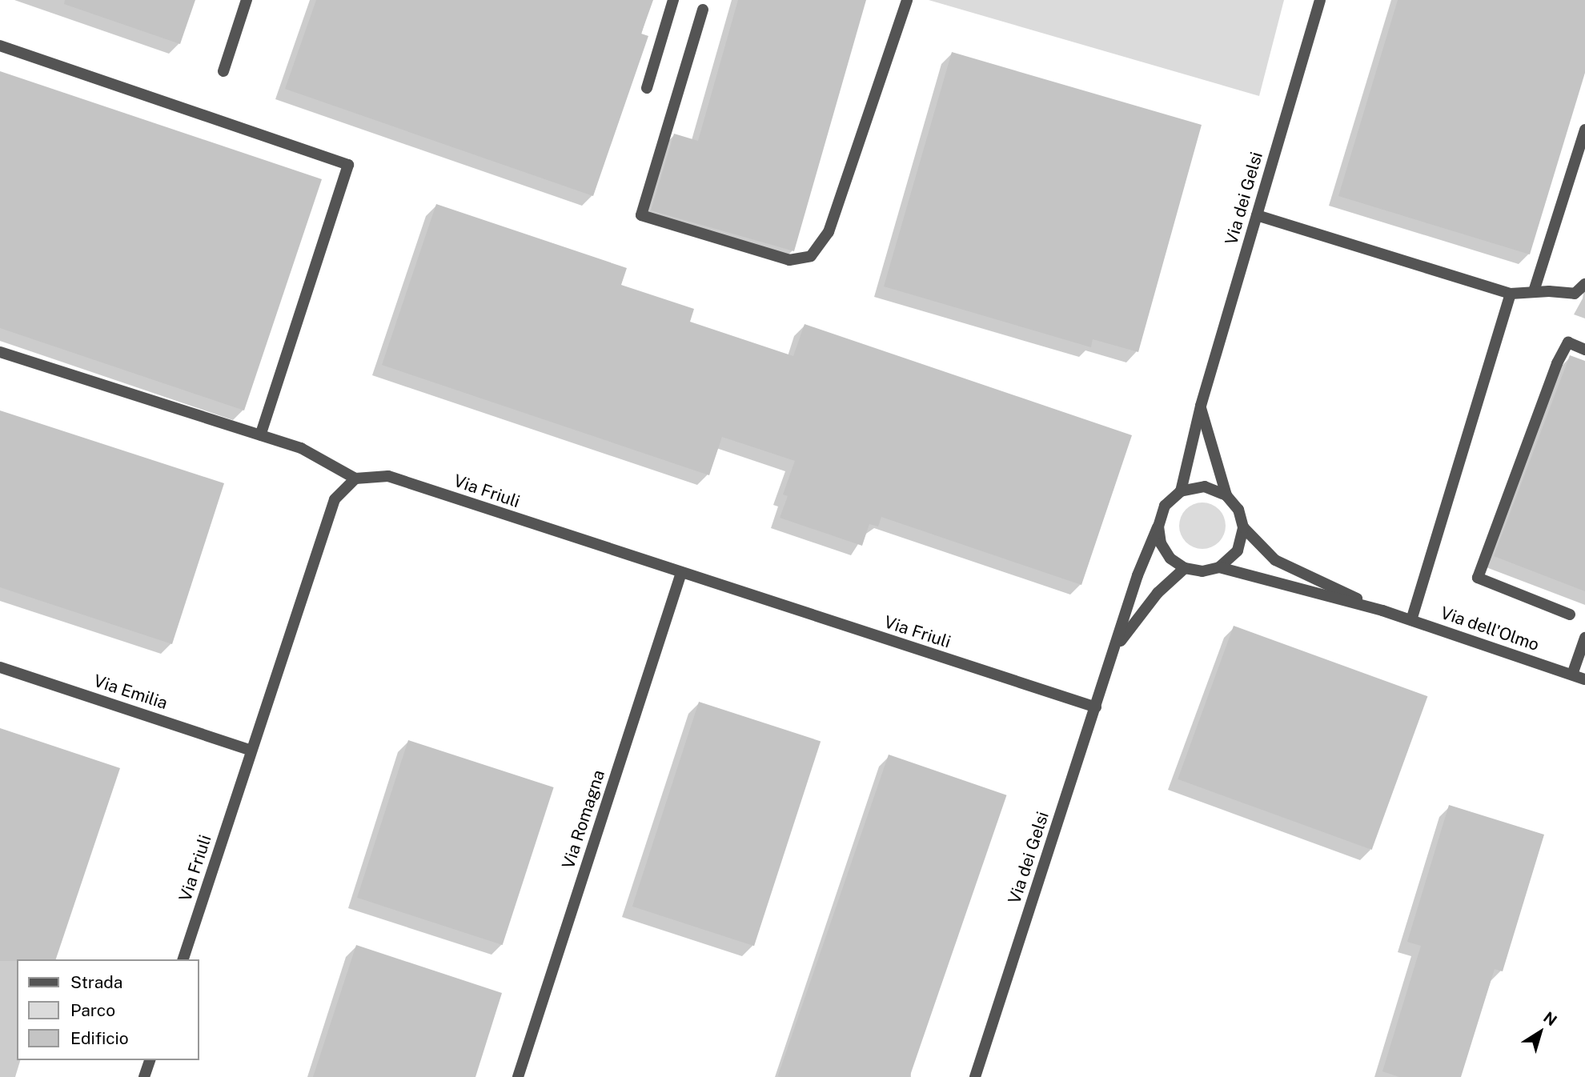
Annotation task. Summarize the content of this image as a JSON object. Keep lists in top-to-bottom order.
{
  "streets": {
    "street": [
      "Via dei Gelsi",
      "Via Friuli",
      "Via dell'Olmo",
      "Via Emilia",
      "Via Romagna"
    ]
  },
  "crossings": [
    ["Via dei Gelsi", "Via Friuli"],
    ["Via dei Gelsi", "Via dell'Olmo"],
    ["Via Friuli", "Via Emilia"],
    ["Via Friuli", "Via Romagna"]
  ],
  "legend": ["Strada", "Parco", "Edificio"],
  "north": "top right"
}
